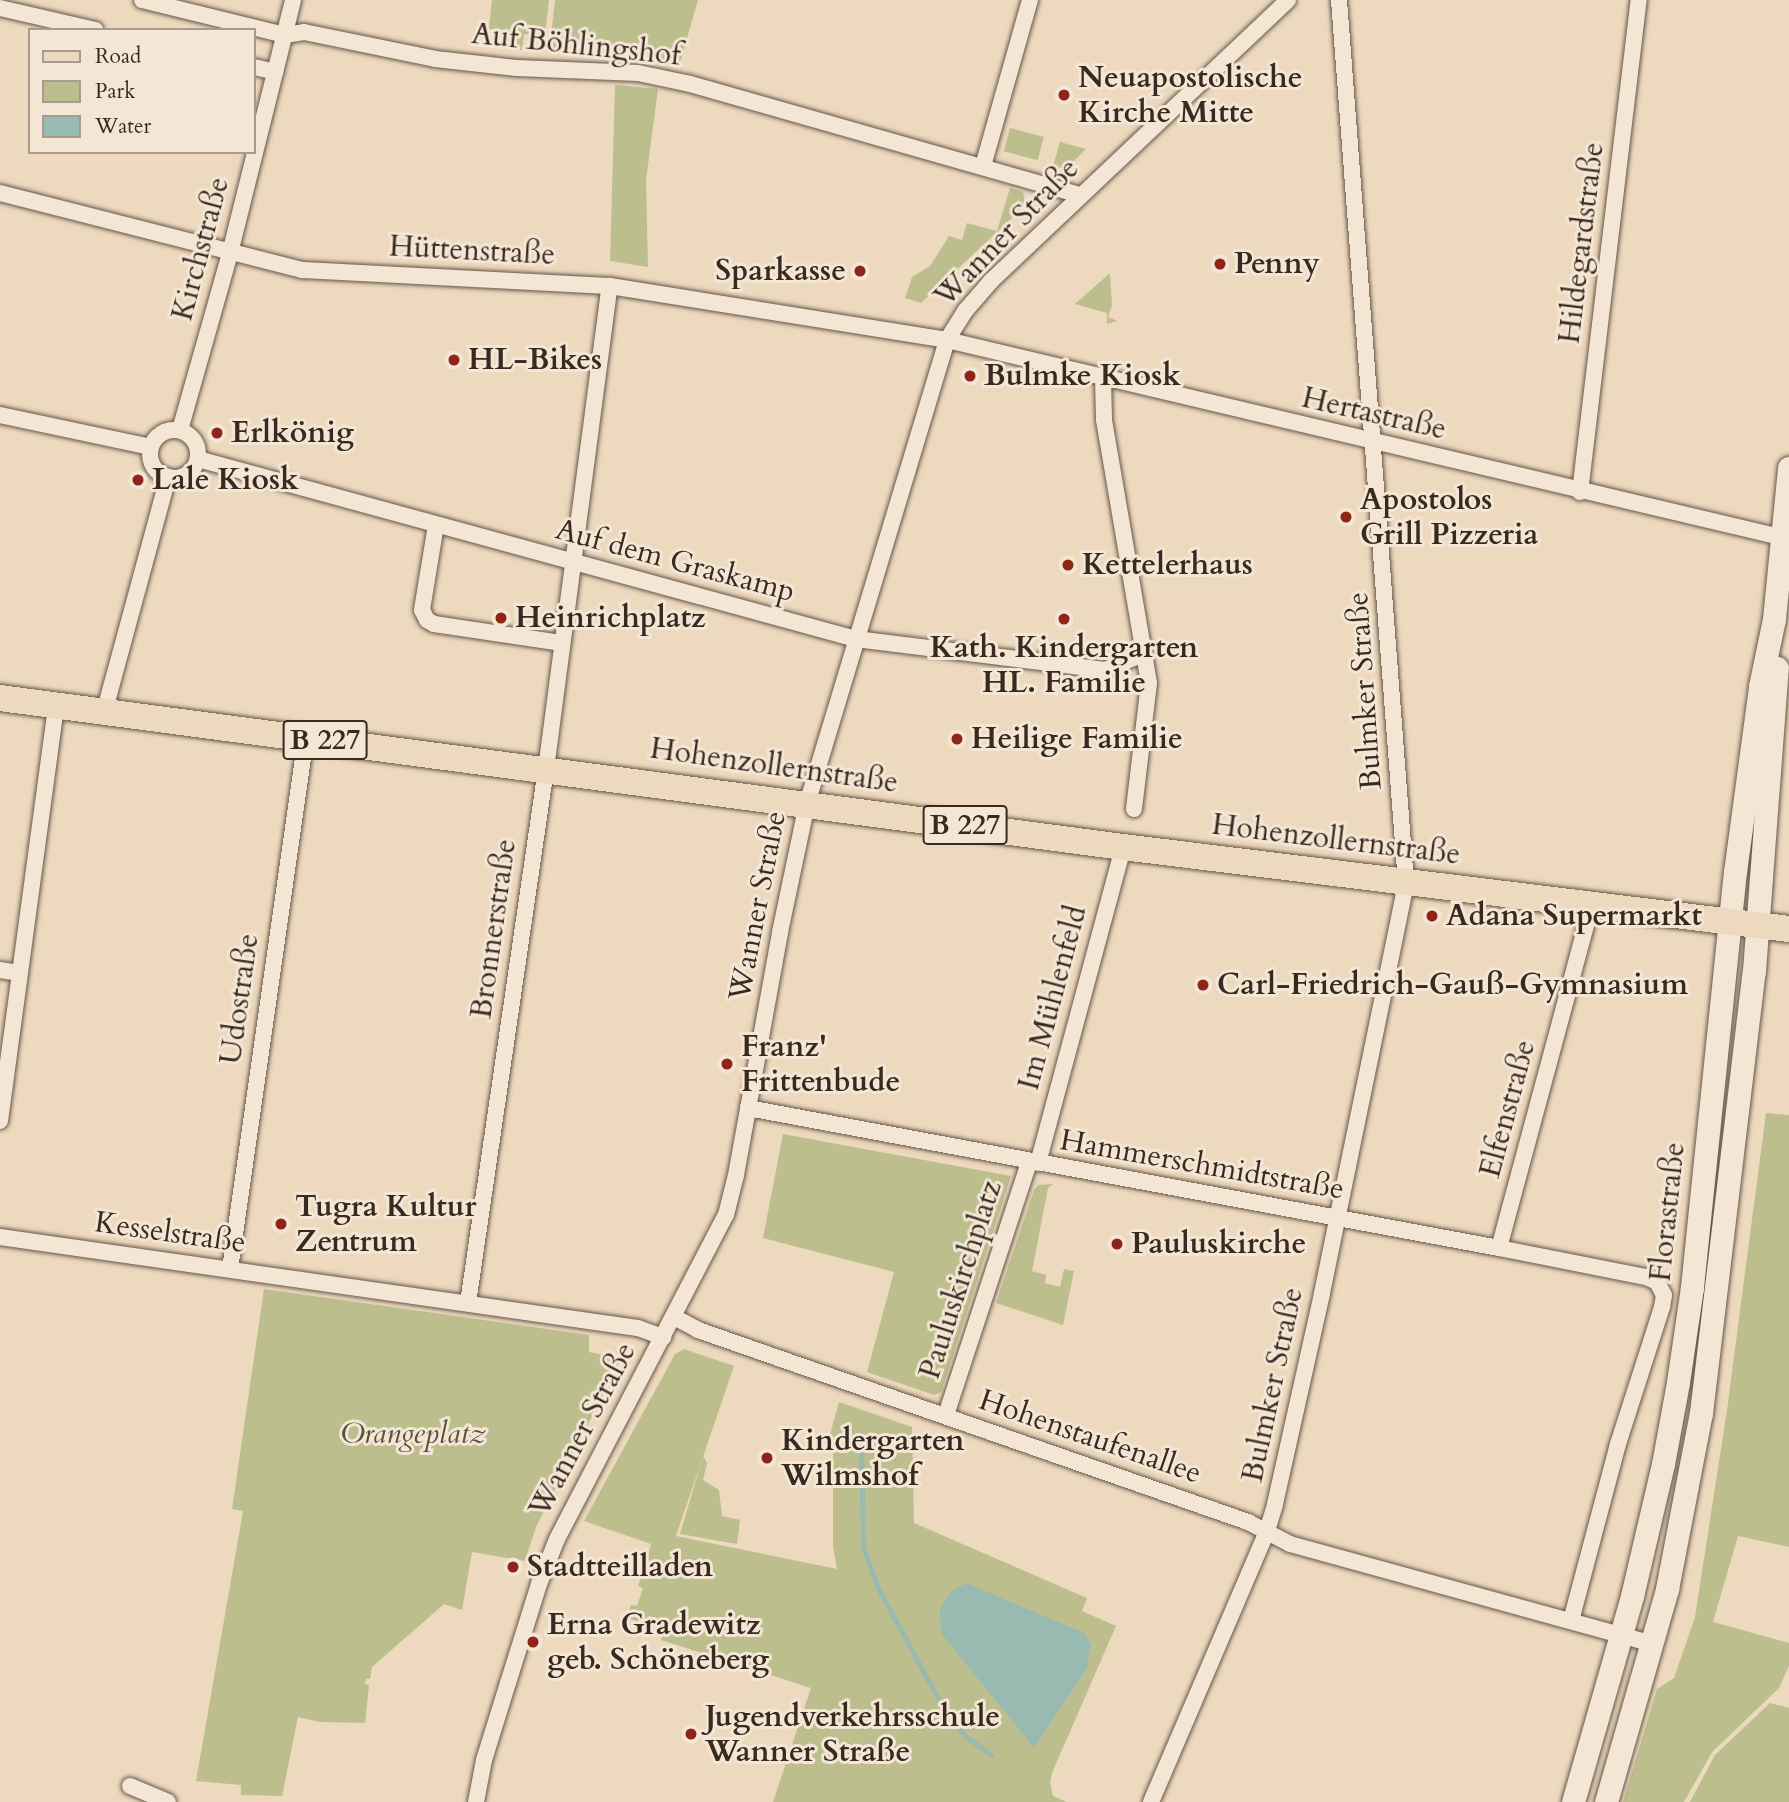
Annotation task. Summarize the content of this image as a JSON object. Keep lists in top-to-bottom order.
{
  "streets": {
    "main road": ["B 227", "Hohenzollernstraße", "Florastraße"],
    "street": [
      "Auf Böhlingshof",
      "Wanner Straße",
      "Hildegardstraße",
      "Kirchstraße",
      "Hüttenstraße",
      "Hertastraße",
      "Auf dem Graskamp",
      "Bulmker Straße",
      "Bronnerstraße",
      "Im Mühlenfeld",
      "Udostraße",
      "Elfenstraße",
      "Hammerschmidtstraße",
      "Kesselstraße",
      "Pauluskirchplatz",
      "Hohenstaufenallee"
    ]
  },
  "crossings": [
    ["Auf Böhlingshof", "Wanner Straße"],
    ["Auf Böhlingshof", "Kirchstraße"],
    ["Wanner Straße", "Hüttenstraße"],
    ["Wanner Straße", "Hertastraße"],
    ["Wanner Straße", "Auf dem Graskamp"],
    ["Wanner Straße", "Hohenzollernstraße"],
    ["Wanner Straße", "Hammerschmidtstraße"],
    ["Wanner Straße", "Kesselstraße"],
    ["Wanner Straße", "Hohenstaufenallee"],
    ["Hildegardstraße", "Hertastraße"],
    ["Kirchstraße", "Hüttenstraße"],
    ["Kirchstraße", "Auf dem Graskamp"],
    ["Hüttenstraße", "Hertastraße"],
    ["Hüttenstraße", "Bronnerstraße"],
    ["Hertastraße", "Bulmker Straße"],
    ["Hertastraße", "Florastraße"],
    ["Auf dem Graskamp", "Bronnerstraße"],
    ["Bulmker Straße", "Hohenzollernstraße"],
    ["Bulmker Straße", "Hammerschmidtstraße"],
    ["Bulmker Straße", "Hohenstaufenallee"],
    ["Hohenzollernstraße", "Bronnerstraße"],
    ["Hohenzollernstraße", "Im Mühlenfeld"],
    ["Hohenzollernstraße", "Udostraße"],
    ["Hohenzollernstraße", "Elfenstraße"],
    ["Hohenzollernstraße", "Florastraße"],
    ["Bronnerstraße", "Kesselstraße"],
    ["Im Mühlenfeld", "Hammerschmidtstraße"],
    ["Im Mühlenfeld", "Pauluskirchplatz"],
    ["Udostraße", "Kesselstraße"],
    ["Elfenstraße", "Hammerschmidtstraße"],
    ["Hammerschmidtstraße", "Florastraße"],
    ["Hammerschmidtstraße", "Pauluskirchplatz"],
    ["Florastraße", "Hohenstaufenallee"],
    ["Pauluskirchplatz", "Hohenstaufenallee"]
  ],
  "parks": ["Orangeplatz"],
  "places": [
    "Neuapostolische Kirche Mitte",
    "Penny",
    "Sparkasse",
    "HL-Bikes",
    "Bulmke Kiosk",
    "Erlkönig",
    "Lale Kiosk",
    "Apostolos Grill Pizzeria",
    "Kettelerhaus",
    "Heinrichplatz",
    "Kath. Kindergarten HL. Familie",
    "Heilige Familie",
    "Adana Supermarkt",
    "Carl-Friedrich-Gauß-Gymnasium",
    "Franz' Frittenbude",
    "Tugra Kultur Zentrum",
    "Pauluskirche",
    "Kindergarten Wilmshof",
    "Stadtteilladen",
    "Erna Gradewitz geb. Schöneberg",
    "Jugendverkehrsschule Wanner Straße"
  ],
  "legend": ["Road", "Park", "Water"]
}
